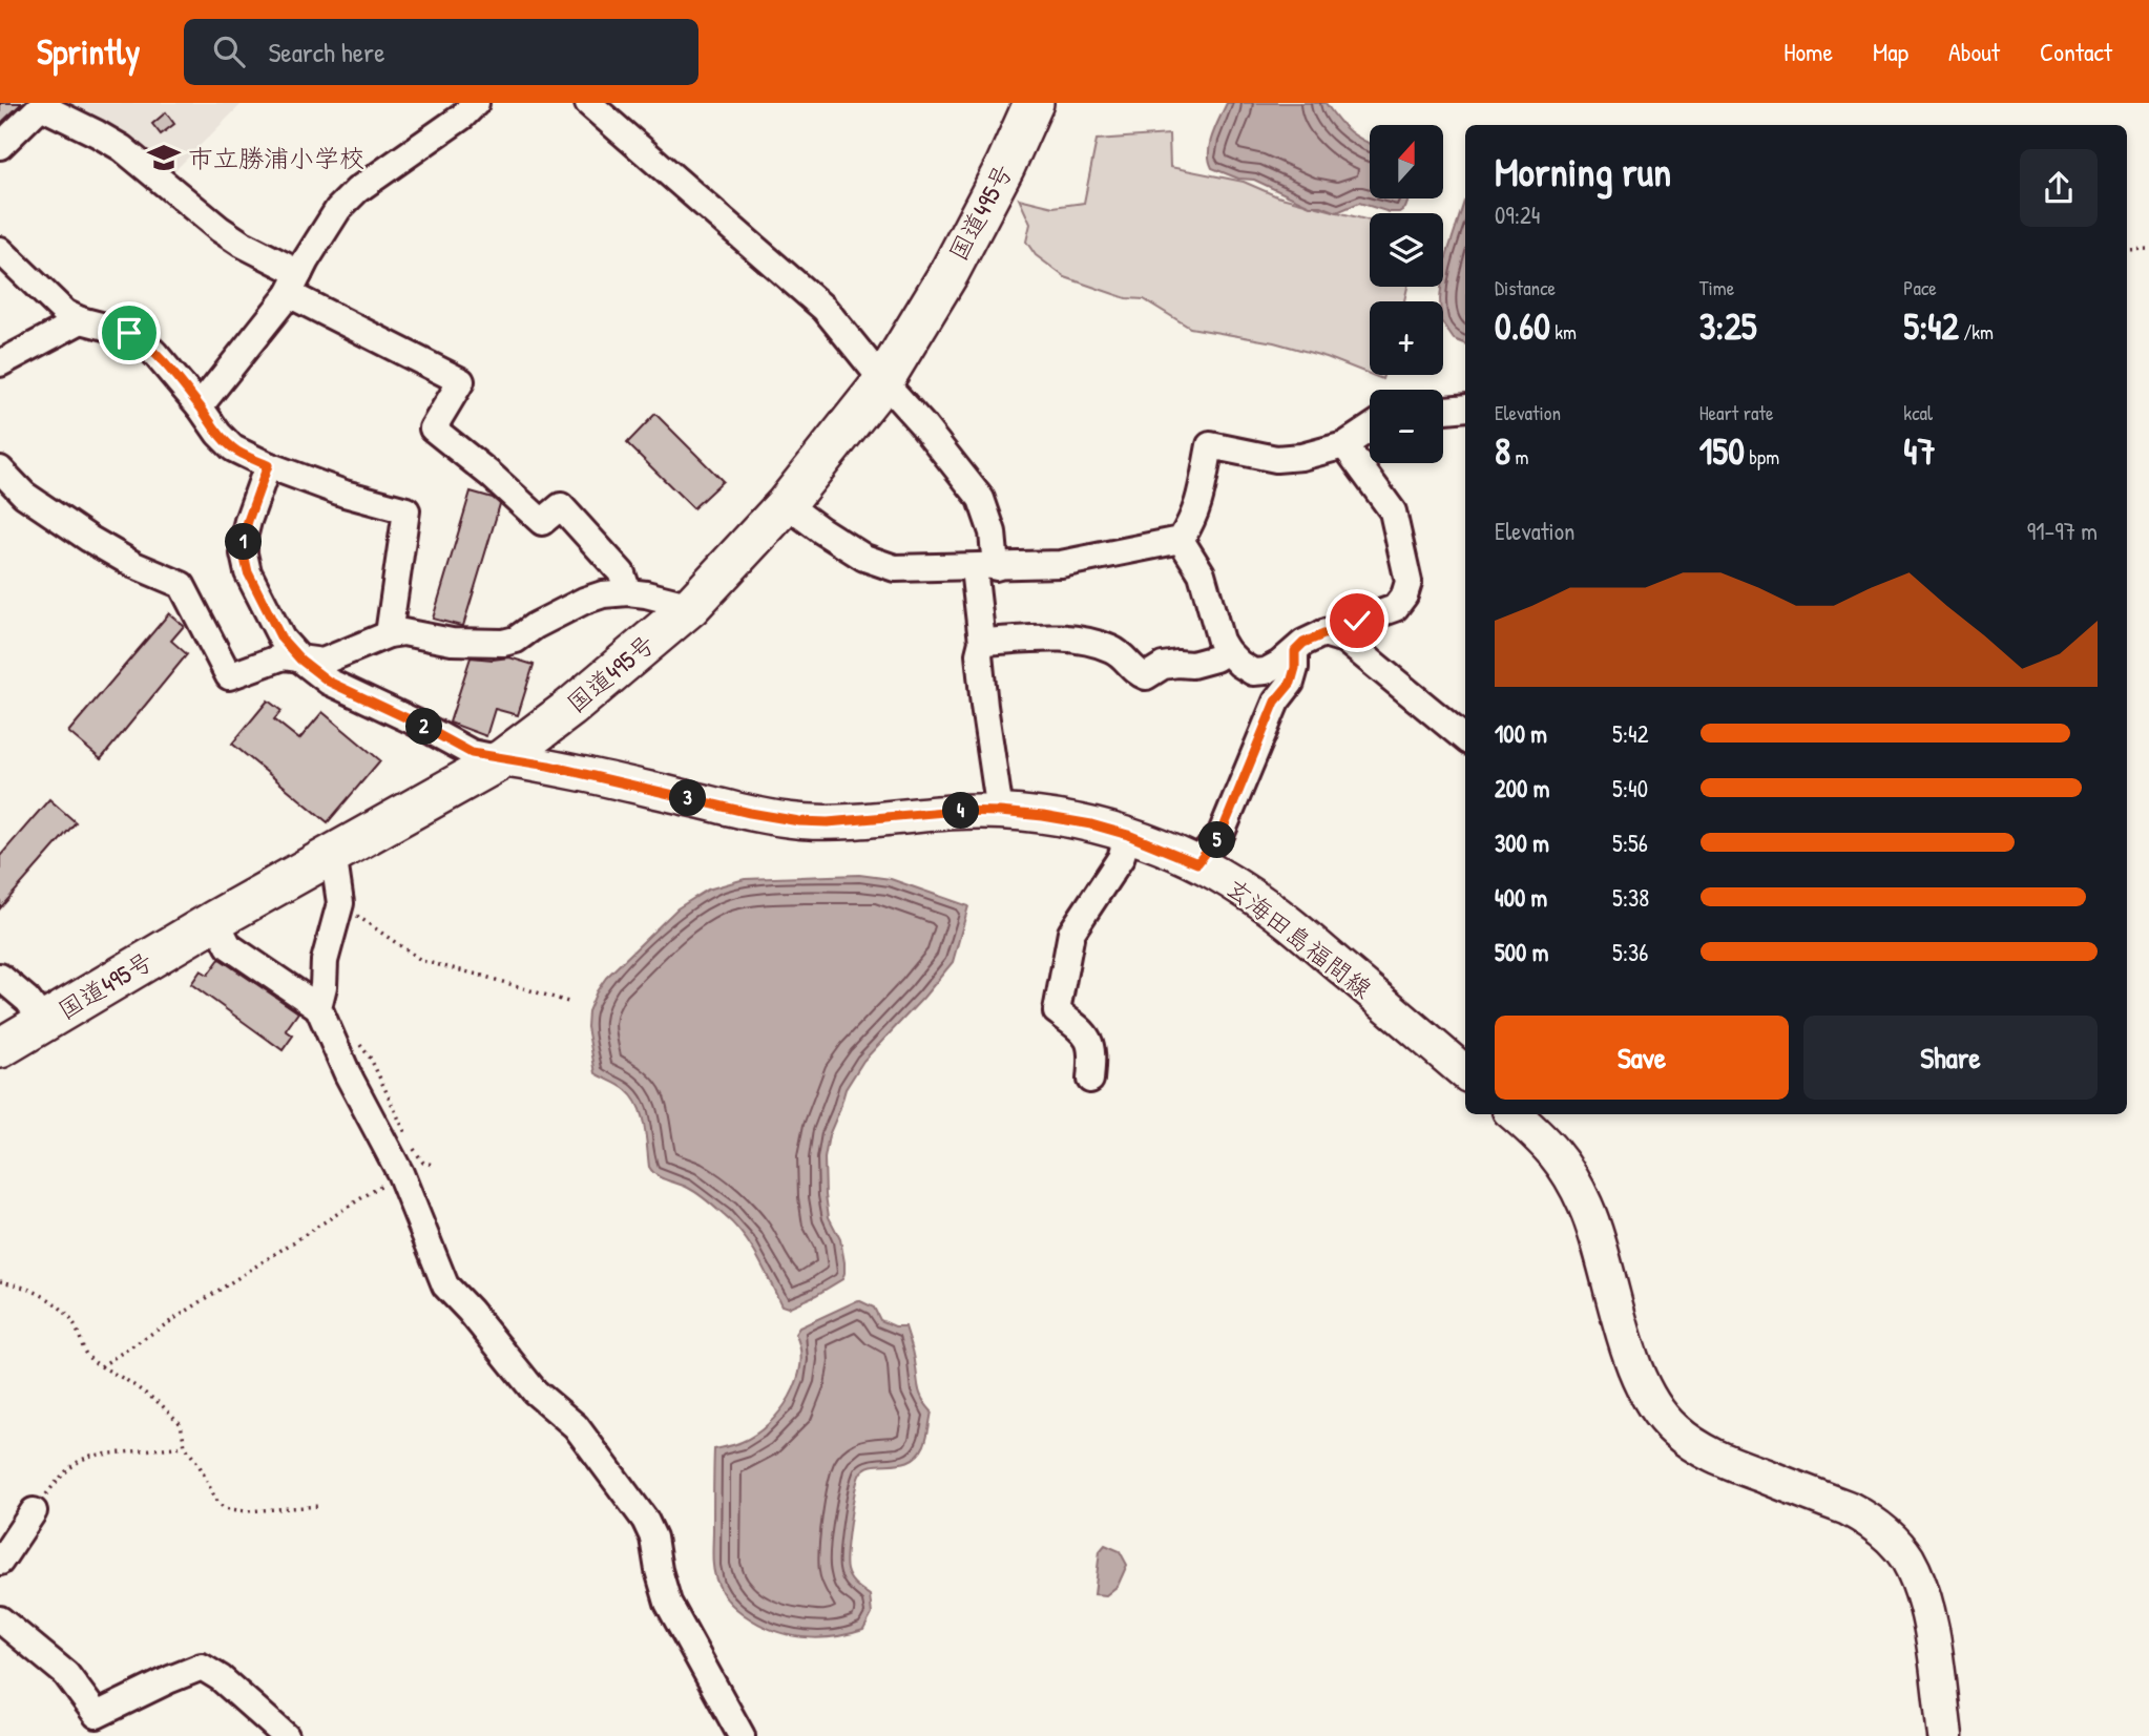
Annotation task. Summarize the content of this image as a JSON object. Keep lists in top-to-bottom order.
{
  "streets": {
    "highway": ["国道495号"],
    "main road": ["玄海田島福間線"]
  },
  "crossings": [
    ["国道495号", "玄海田島福間線"]
  ],
  "places": {
    "school or university": ["市立勝浦小学校"]
  },
  "north": "top",
  "page": {
    "header": "Sprintly",
    "search": "Search here",
    "nav": [
      "Home",
      "Map",
      "About",
      "Contact"
    ],
    "map_buttons": ["+", "−"],
    "heading": ["Morning run", "09:24"],
    "stats": [
      ["Distance", "0.60 km"],
      ["Time", "3:25"],
      ["Pace", "5:42 /km"],
      ["Elevation", "8 m"],
      ["Heart rate", "150 bpm"],
      ["kcal", "47"]
    ],
    "chart": ["Elevation", "91–97 m"],
    "pins": [
      "1",
      "2",
      "3",
      "4",
      "5"
    ],
    "list": [
      {
        "name": "100 m",
        "note": "5:42"
      },
      {
        "name": "200 m",
        "note": "5:40"
      },
      {
        "name": "300 m",
        "note": "5:56"
      },
      {
        "name": "400 m",
        "note": "5:38"
      },
      {
        "name": "500 m",
        "note": "5:36"
      }
    ],
    "buttons": ["Save", "Share"]
  }
}
